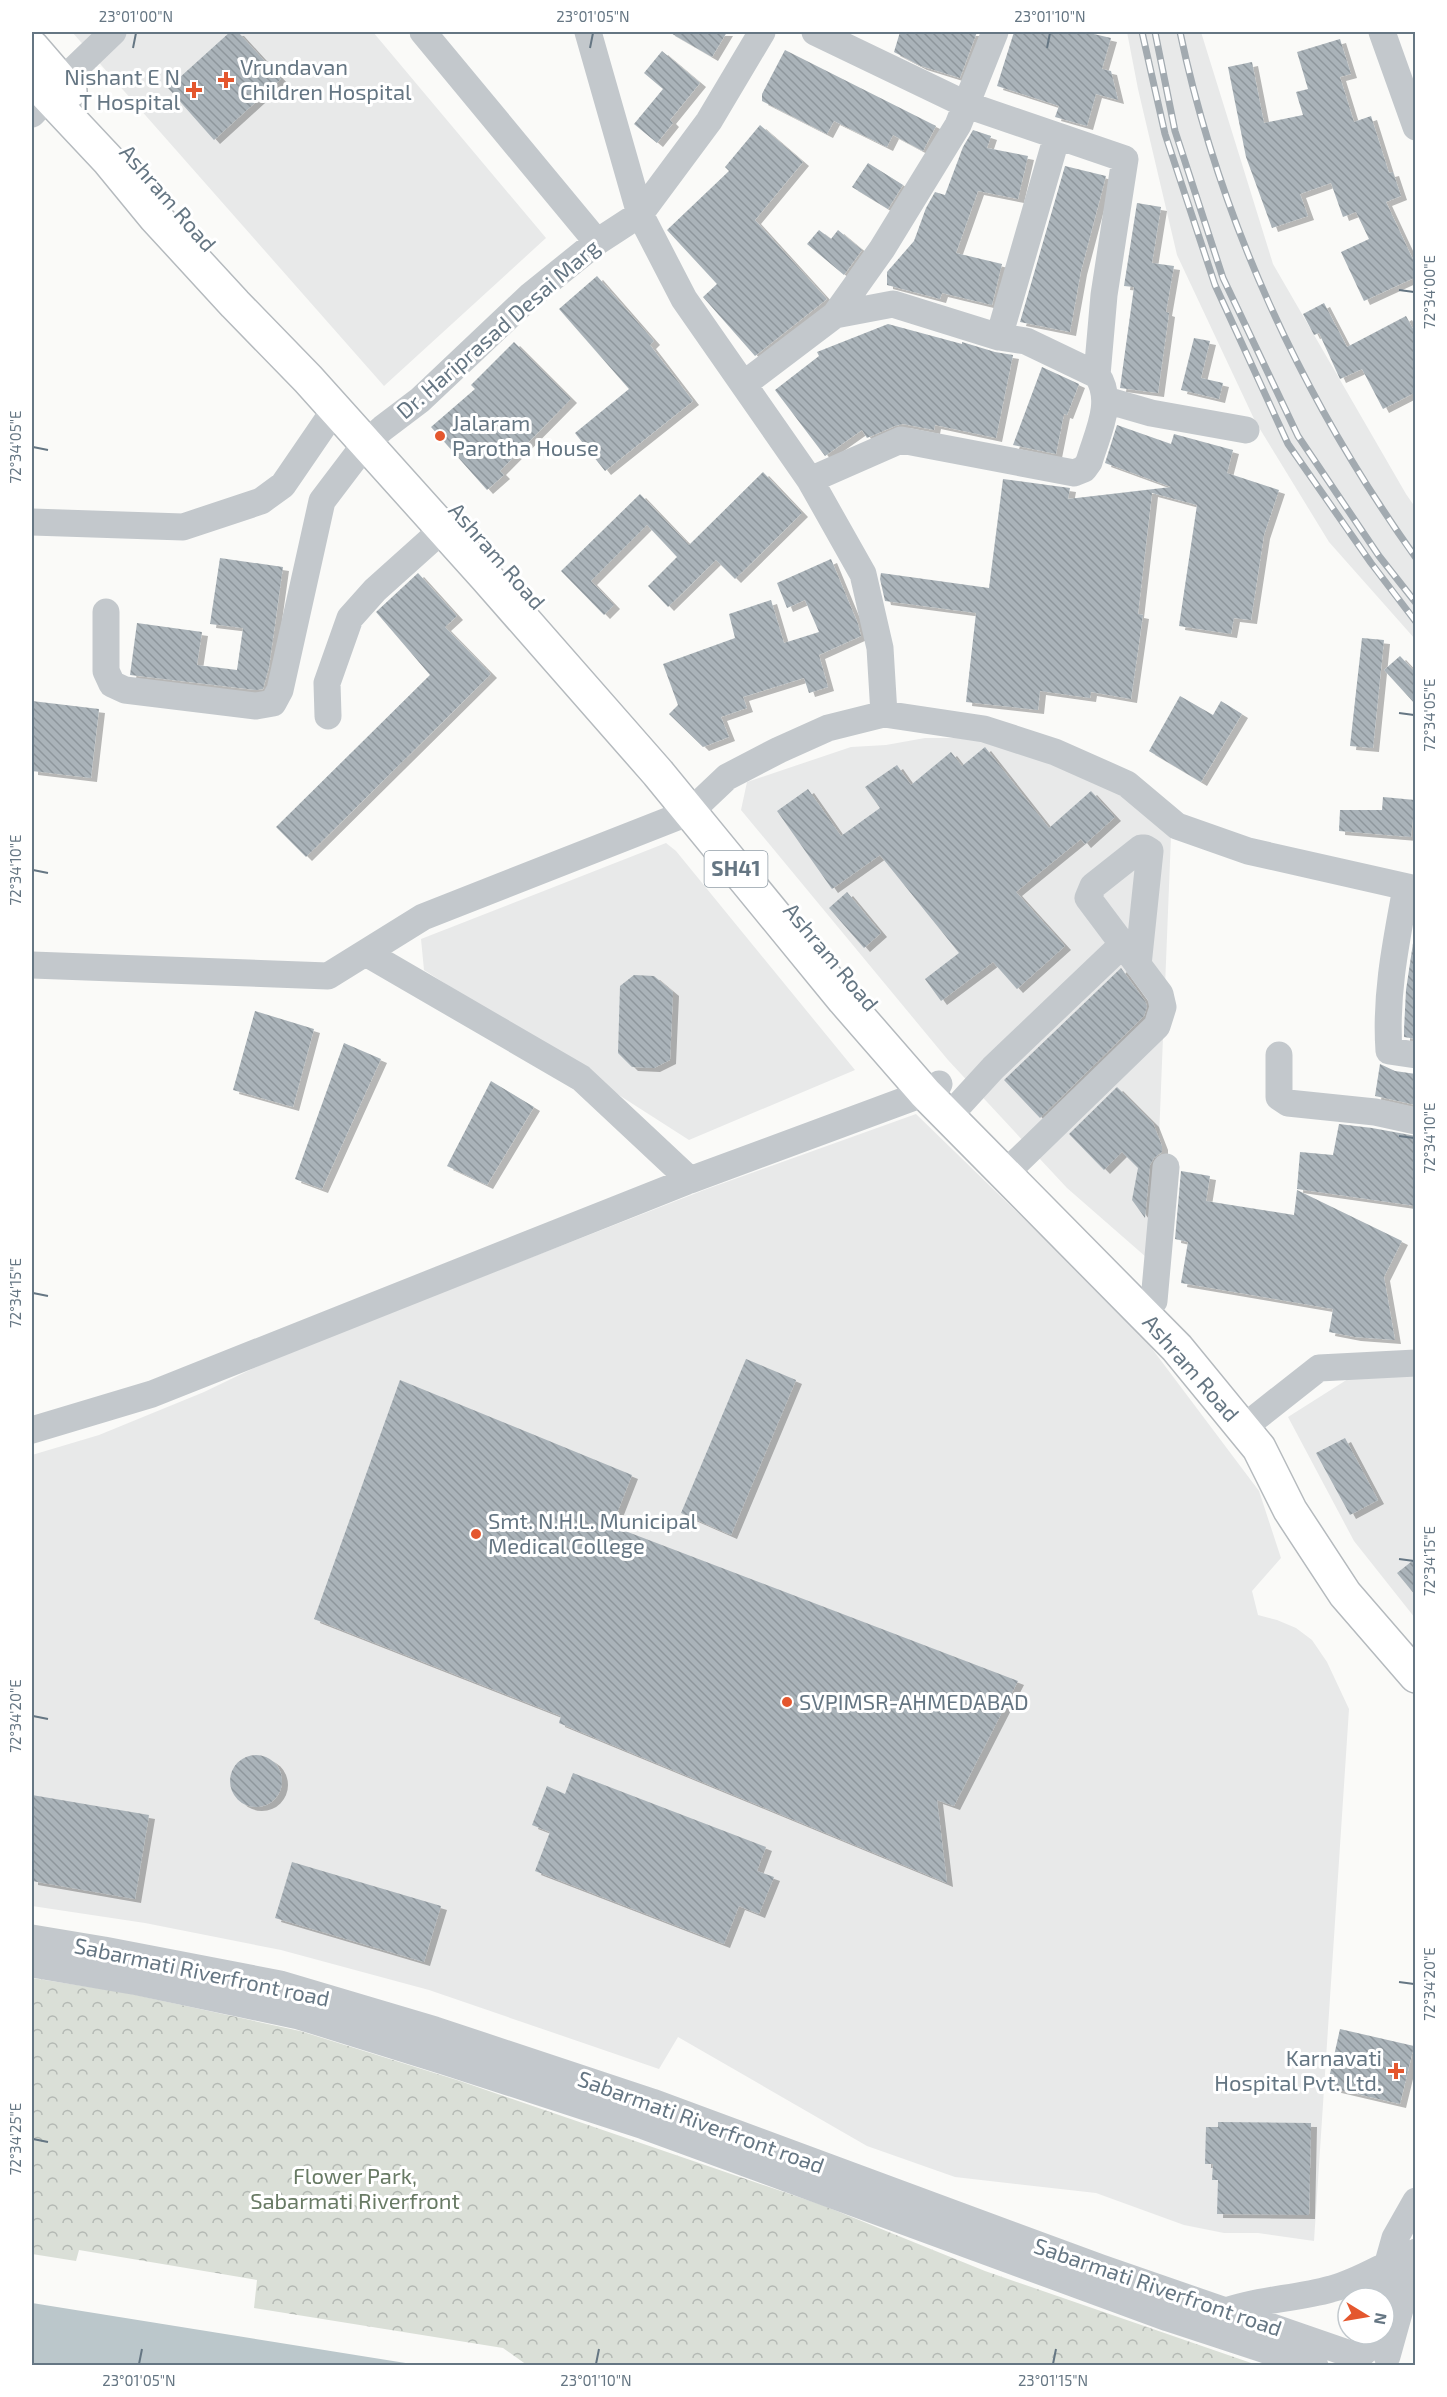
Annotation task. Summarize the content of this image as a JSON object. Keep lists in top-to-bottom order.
{
  "streets": {
    "main road": ["Ashram Road", "SH41"],
    "street": ["Dr. Hariprasad Desai Marg", "Sabarmati Riverfront road"]
  },
  "crossings": [
    ["Ashram Road", "Dr. Hariprasad Desai Marg"]
  ],
  "parks": ["Flower Park, Sabarmati Riverfront"],
  "places": {
    "health": ["Vrundavan Children Hospital", "Nishant E N T Hospital", "Karnavati Hospital Pvt. Ltd."],
    "other": ["Jalaram Parotha House", "Smt. N.H.L. Municipal Medical College", "SVPIMSR-AHMEDABAD"]
  },
  "north": "right",
  "coordinates": [
    "23°01'00\"N",
    "23°01'05\"N",
    "23°01'10\"N",
    "72°34'00\"E",
    "72°34'05\"E",
    "72°34'10\"E",
    "72°34'15\"E",
    "72°34'20\"E",
    "72°34'25\"E",
    "23°01'15\"N"
  ]
}
